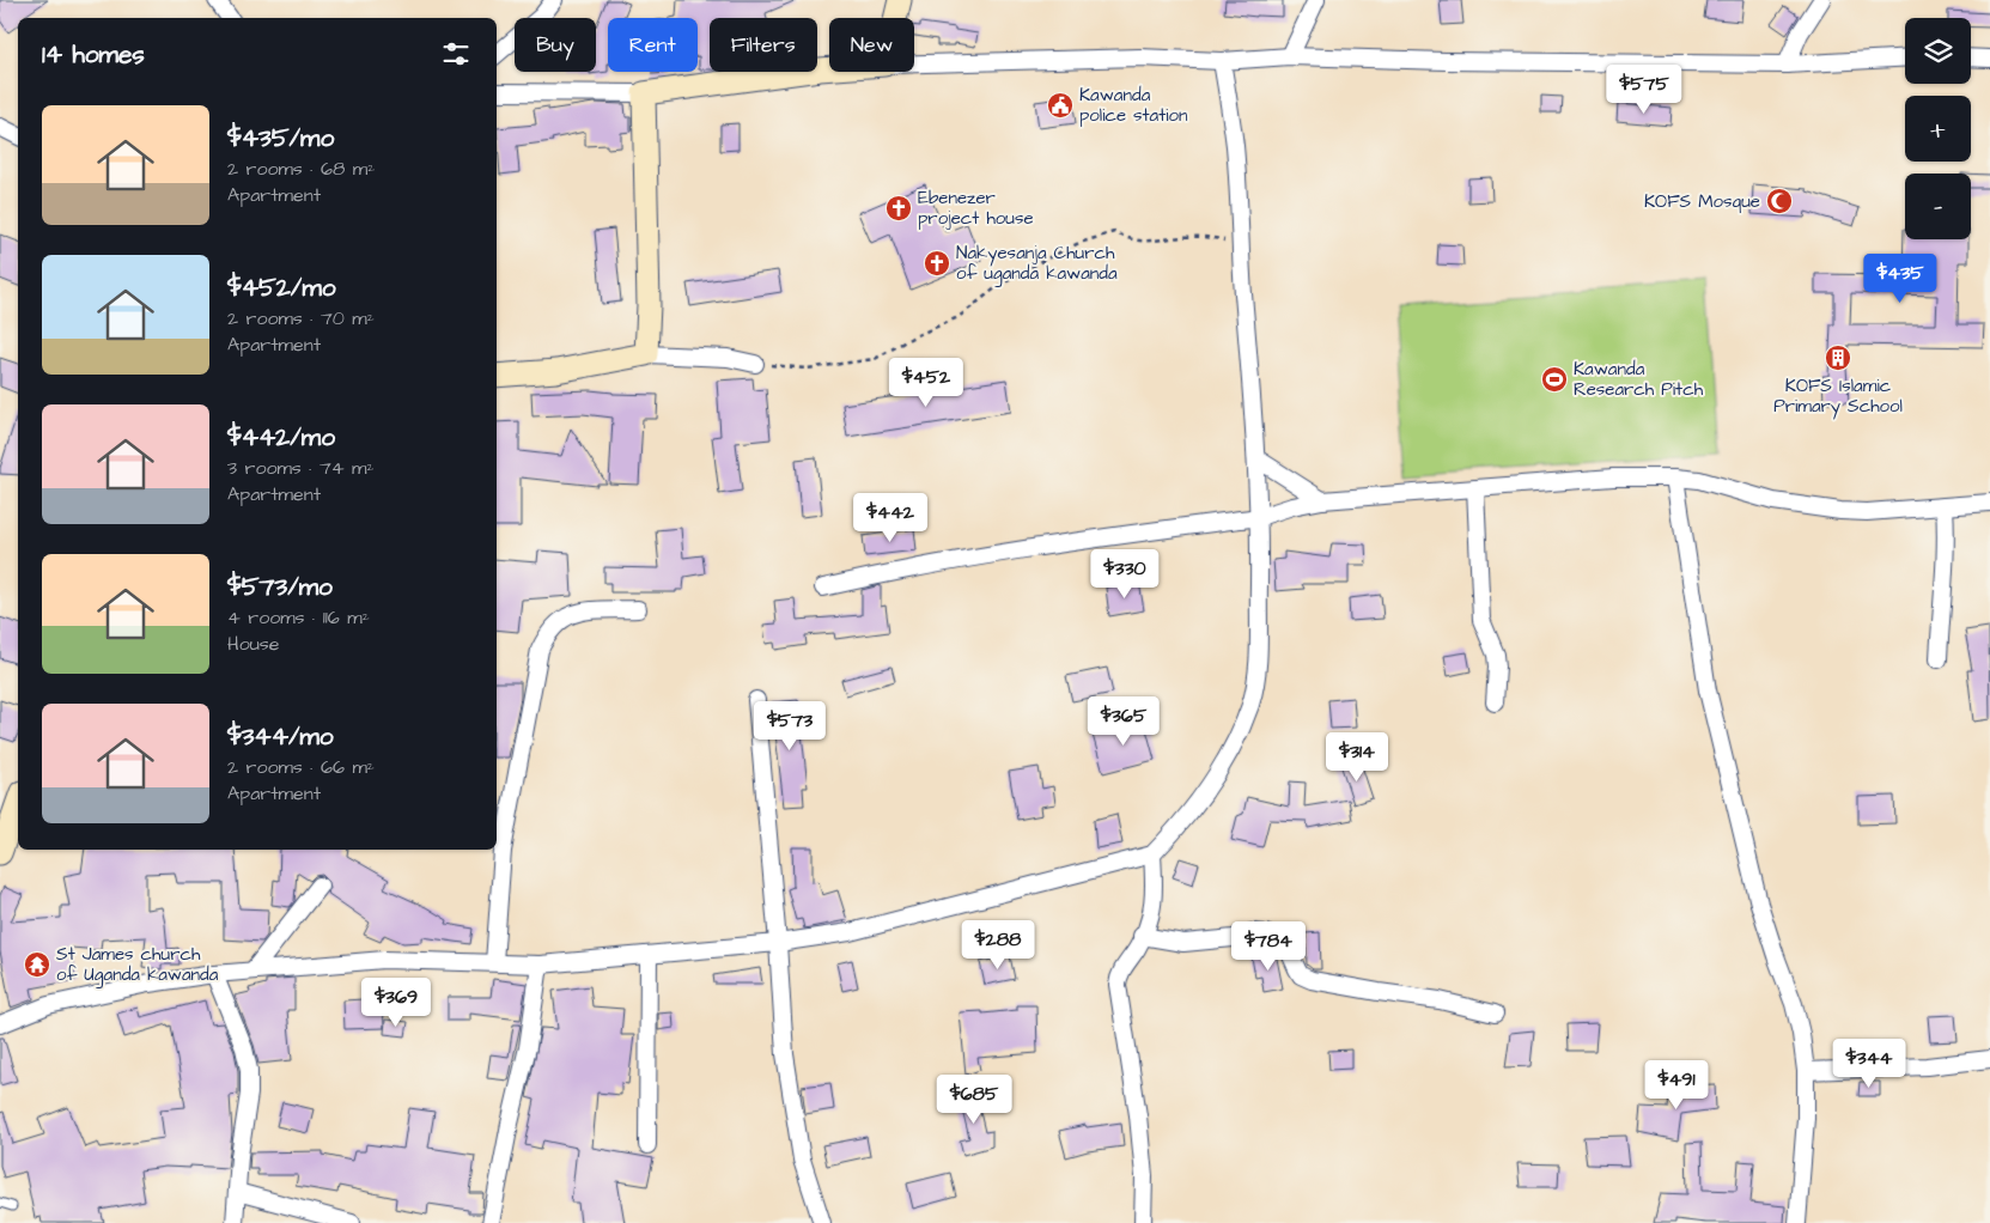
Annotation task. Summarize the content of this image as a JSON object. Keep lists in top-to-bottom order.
{
  "places": {
    "public building": ["Kawanda police station"],
    "mosque": ["KOFS Mosque"],
    "church": ["Ebenezer project house", "Nakyesanja Church of uganda kawanda"],
    "building": ["KOFS Islamic Primary School"],
    "sports": ["Kawanda Research Pitch"],
    "temple": ["St James church of Uganda kawanda"]
  },
  "page": {
    "map_buttons": ["+", "−"],
    "chip": [
      "Buy",
      "Rent",
      "Filters",
      "New"
    ],
    "heading": "14 homes",
    "price": [
      "$575",
      "$435",
      "$452",
      "$442",
      "$330",
      "$365",
      "$573",
      "$314",
      "$288",
      "$784",
      "$369",
      "$344",
      "$491",
      "$685"
    ],
    "list": [
      {
        "name": "$435/mo",
        "note": "2 rooms · 68 m² · Apartment"
      },
      {
        "name": "$452/mo",
        "note": "2 rooms · 70 m² · Apartment"
      },
      {
        "name": "$442/mo",
        "note": "3 rooms · 74 m² · Apartment"
      },
      {
        "name": "$573/mo",
        "note": "4 rooms · 116 m² · House"
      },
      {
        "name": "$344/mo",
        "note": "2 rooms · 66 m² · Apartment"
      }
    ]
  }
}
